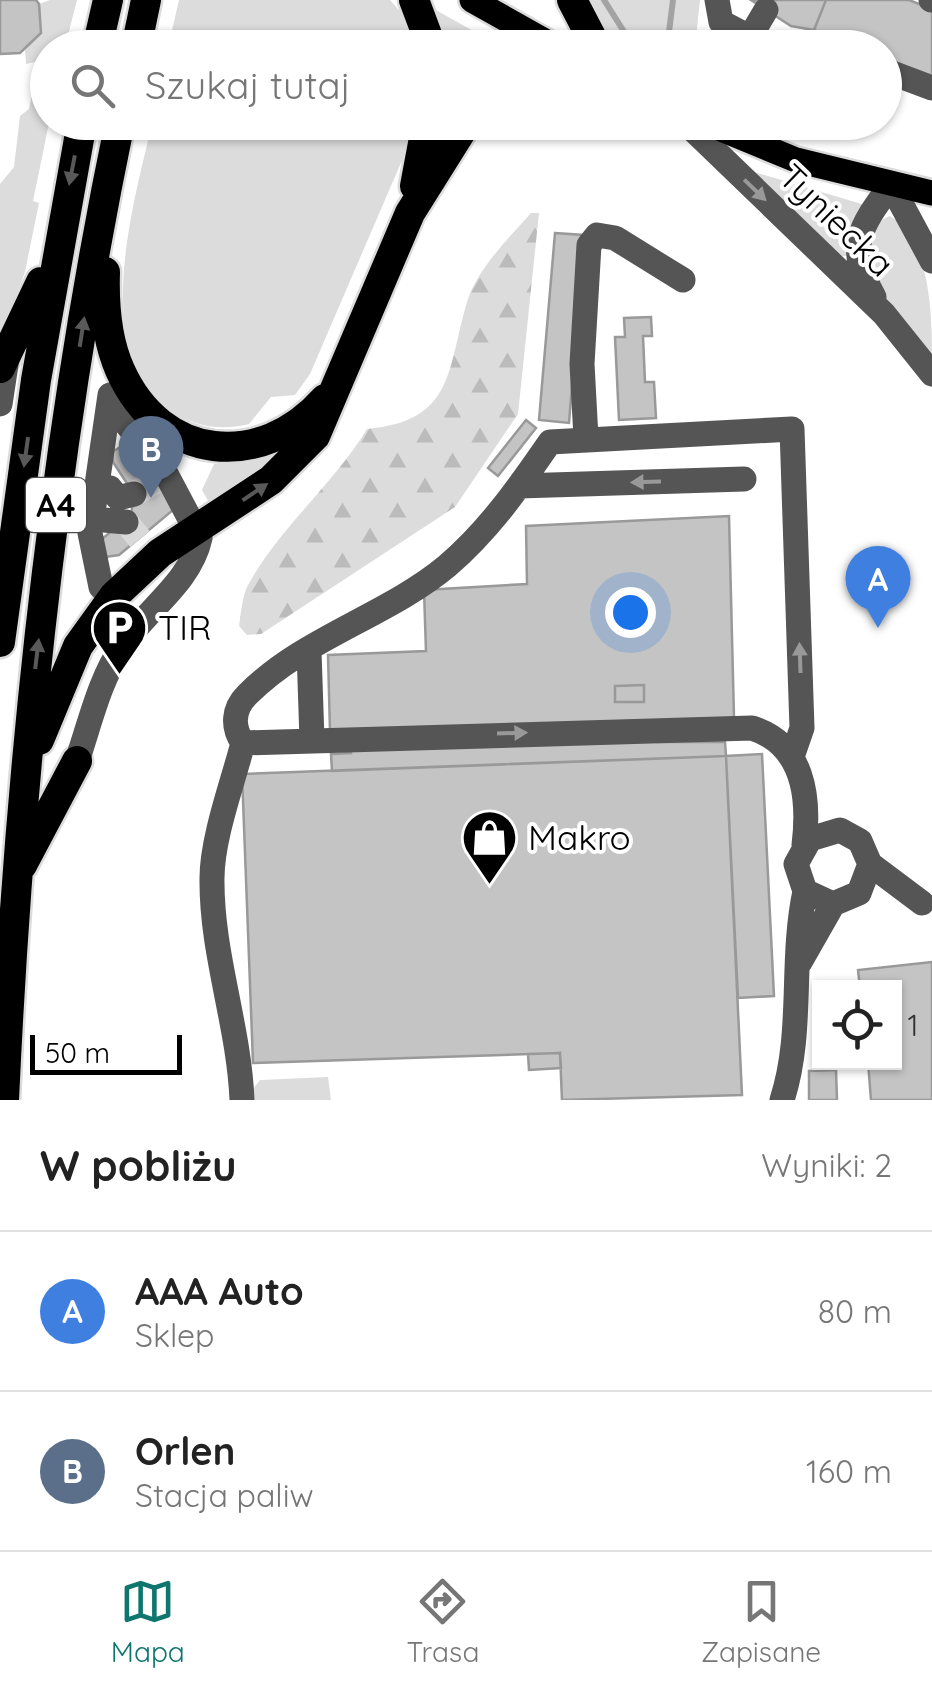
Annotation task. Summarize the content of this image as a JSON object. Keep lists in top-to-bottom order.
{
  "streets": {
    "highway": ["A4"],
    "street": ["Tyniecka"]
  },
  "places": {
    "parking": ["TIR"],
    "shop": ["Makro"]
  },
  "house_numbers": ["1"],
  "scale_bar": "50 m",
  "page": {
    "search": "Szukaj tutaj",
    "pins": ["B", "A"],
    "scale": "50 m",
    "heading": ["W pobliżu", "Wyniki: 2"],
    "list": [
      {
        "mark": "A",
        "name": "AAA Auto",
        "note": "Sklep",
        "value": "80 m"
      },
      {
        "mark": "B",
        "name": "Orlen",
        "note": "Stacja paliw",
        "value": "160 m"
      }
    ],
    "nav": ["Mapa", "Trasa", "Zapisane"]
  }
}
